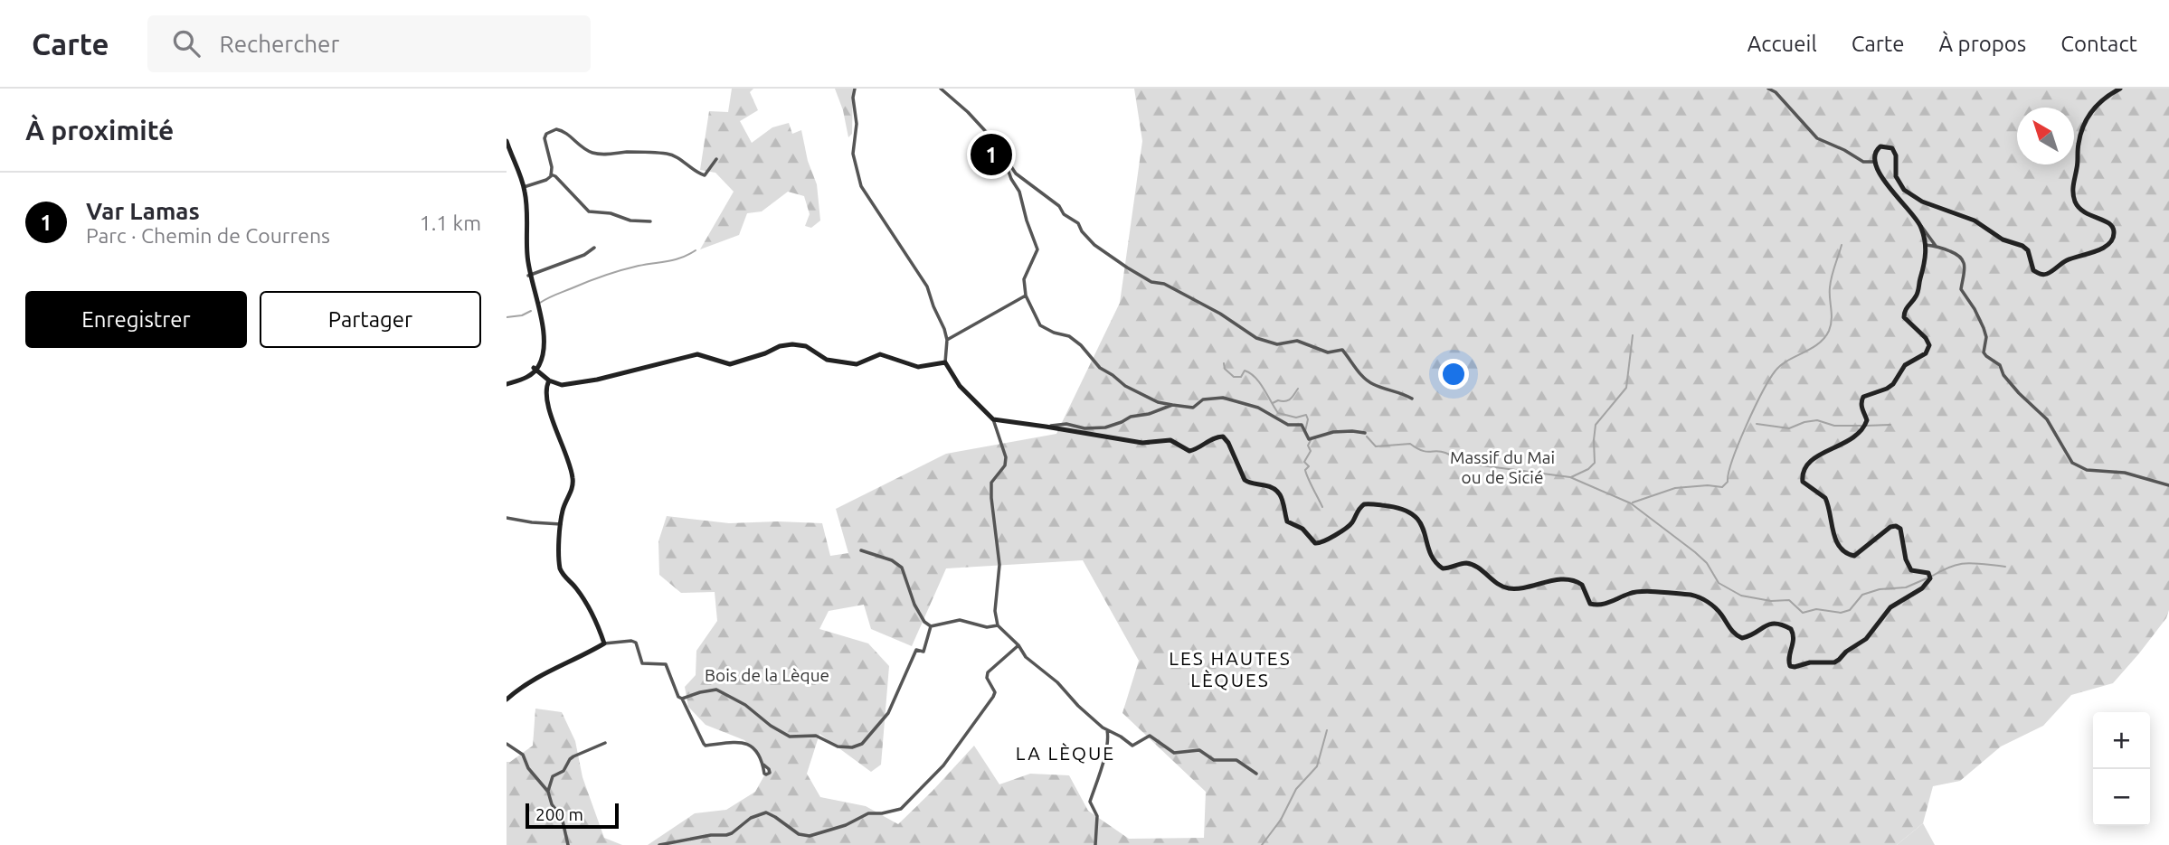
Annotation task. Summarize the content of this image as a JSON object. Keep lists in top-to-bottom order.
{
  "districts": ["LES HAUTES LÈQUES", "LA LÈQUE"],
  "parks": ["Massif du Mai ou de Sicié", "Bois de la Lèque"],
  "scale_bar": "200 m",
  "north": "top left",
  "page": {
    "header": "Carte",
    "search": "Rechercher",
    "nav": [
      "Accueil",
      "Carte",
      "À propos",
      "Contact"
    ],
    "heading": "À proximité",
    "pins": "1",
    "list": [
      {
        "mark": "1",
        "name": "Var Lamas",
        "note": "Parc · Chemin de Courrens",
        "value": "1.1 km"
      }
    ],
    "buttons": ["Enregistrer", "Partager"],
    "map_buttons": ["+", "−"],
    "scale": "200 m"
  }
}
